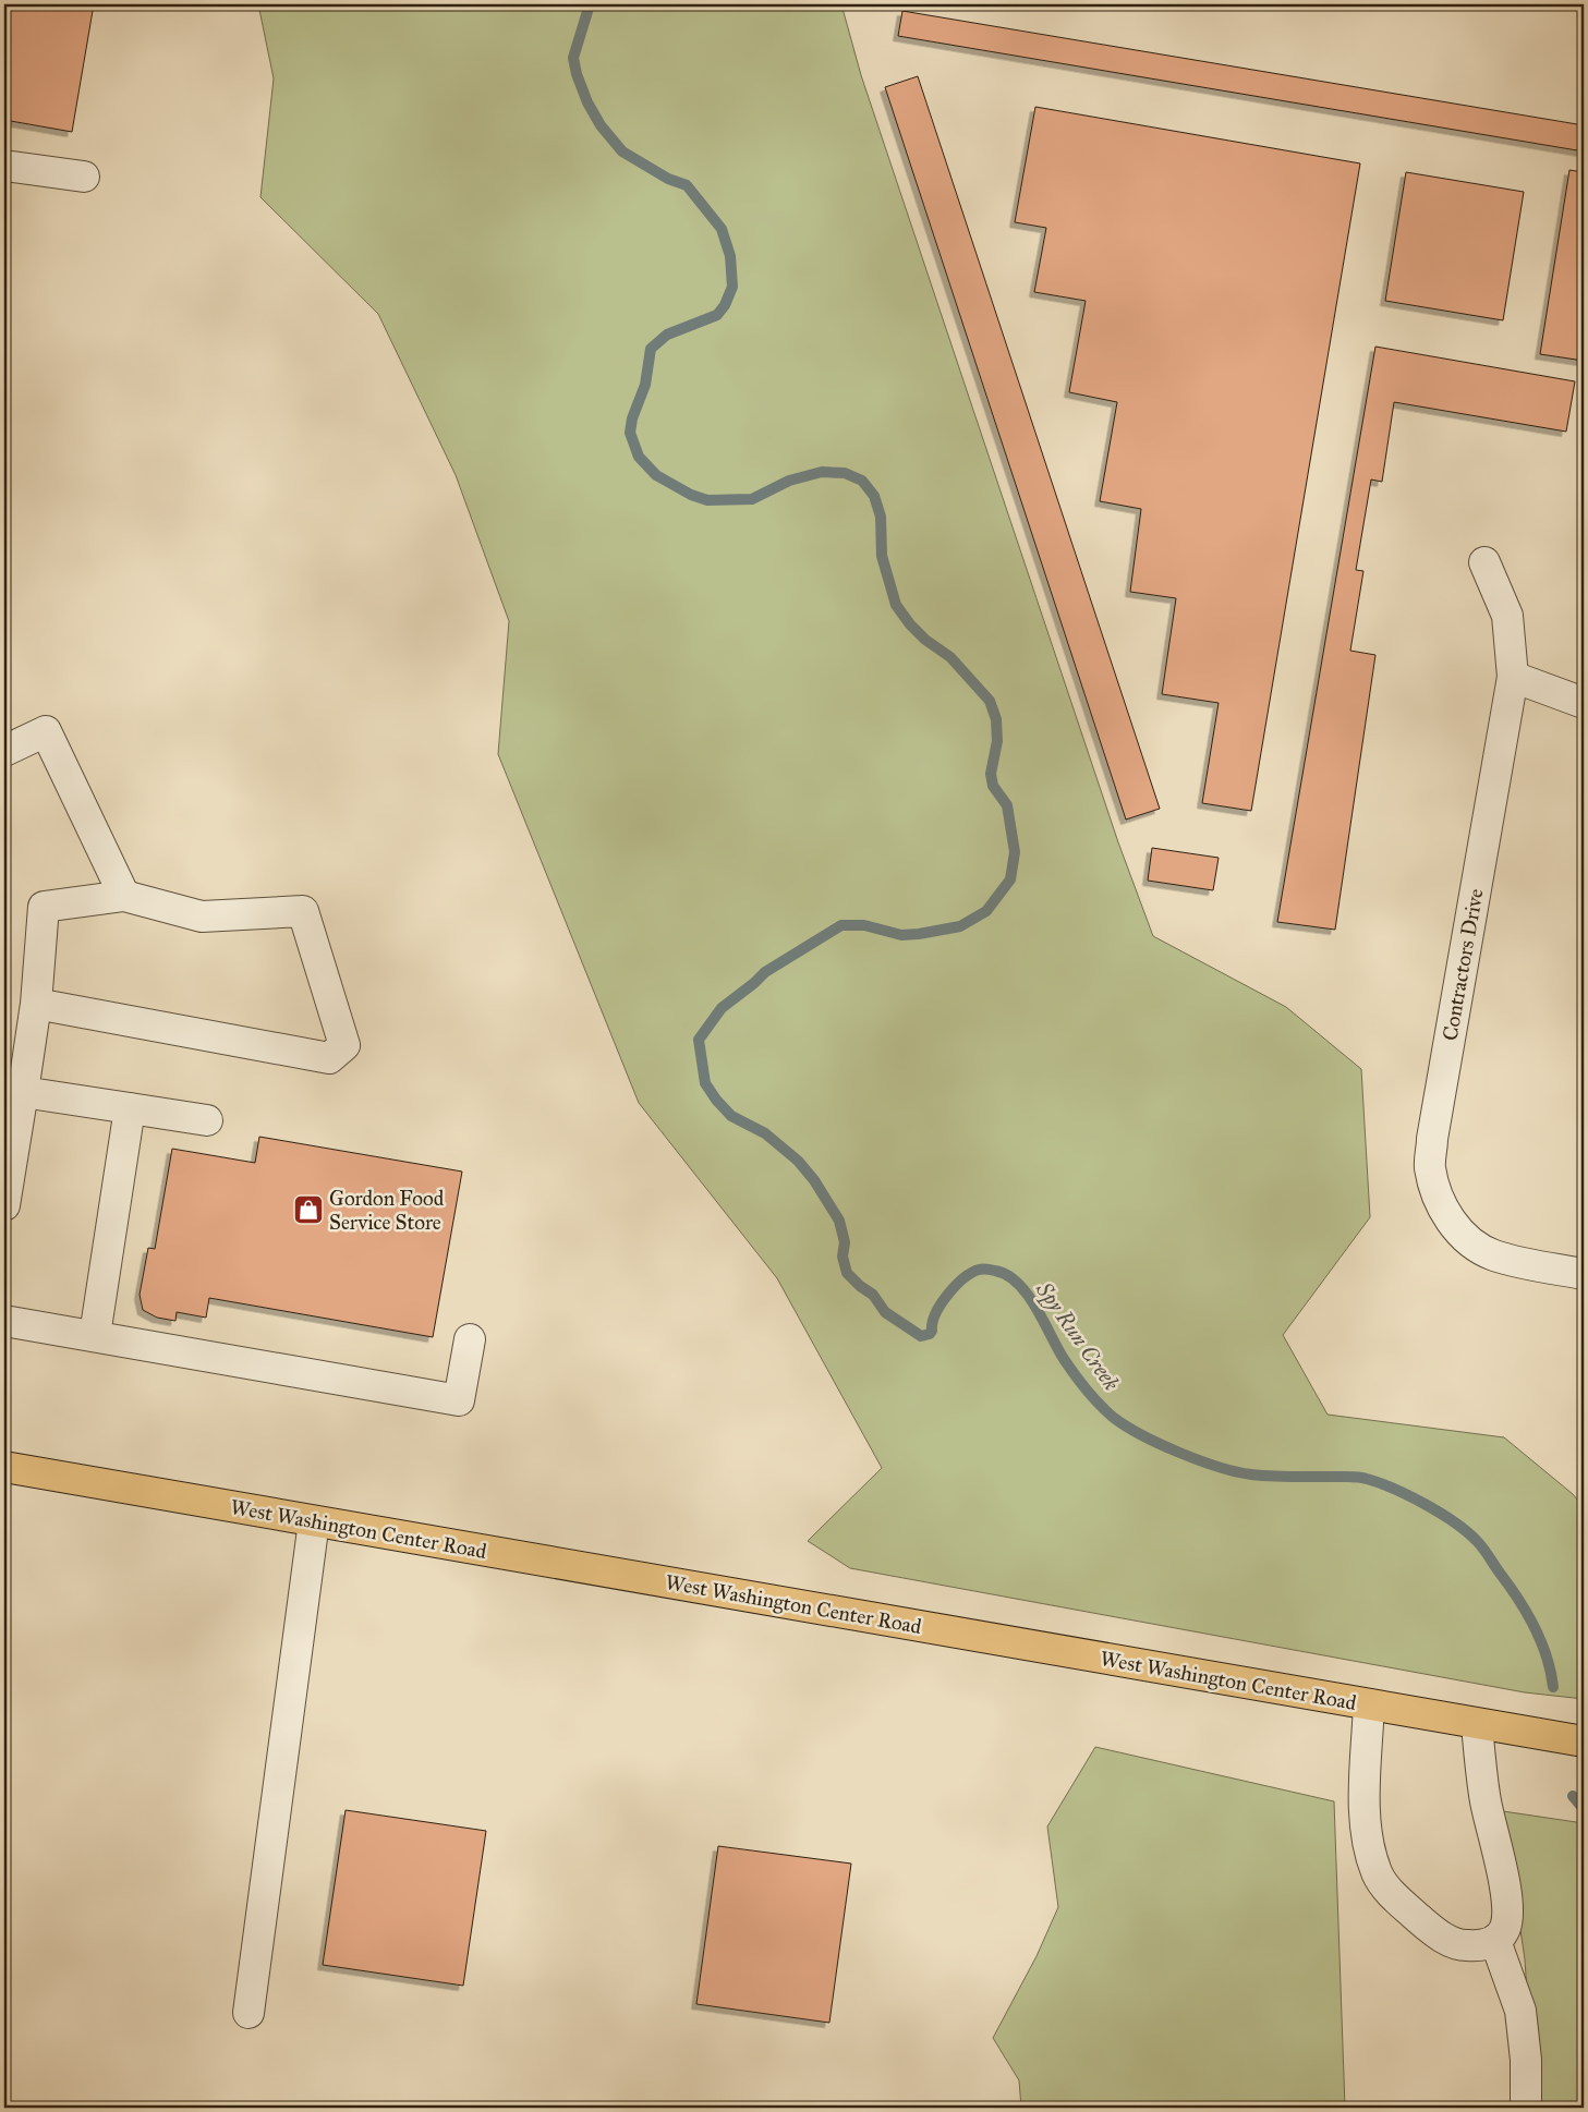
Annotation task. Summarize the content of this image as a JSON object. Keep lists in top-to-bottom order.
{
  "streets": {
    "main road": ["West Washington Center Road"],
    "street": ["Contractors Drive"]
  },
  "water": ["Spy Run Creek"],
  "places": {
    "shop": ["Gordon Food Service Store"]
  }
}
